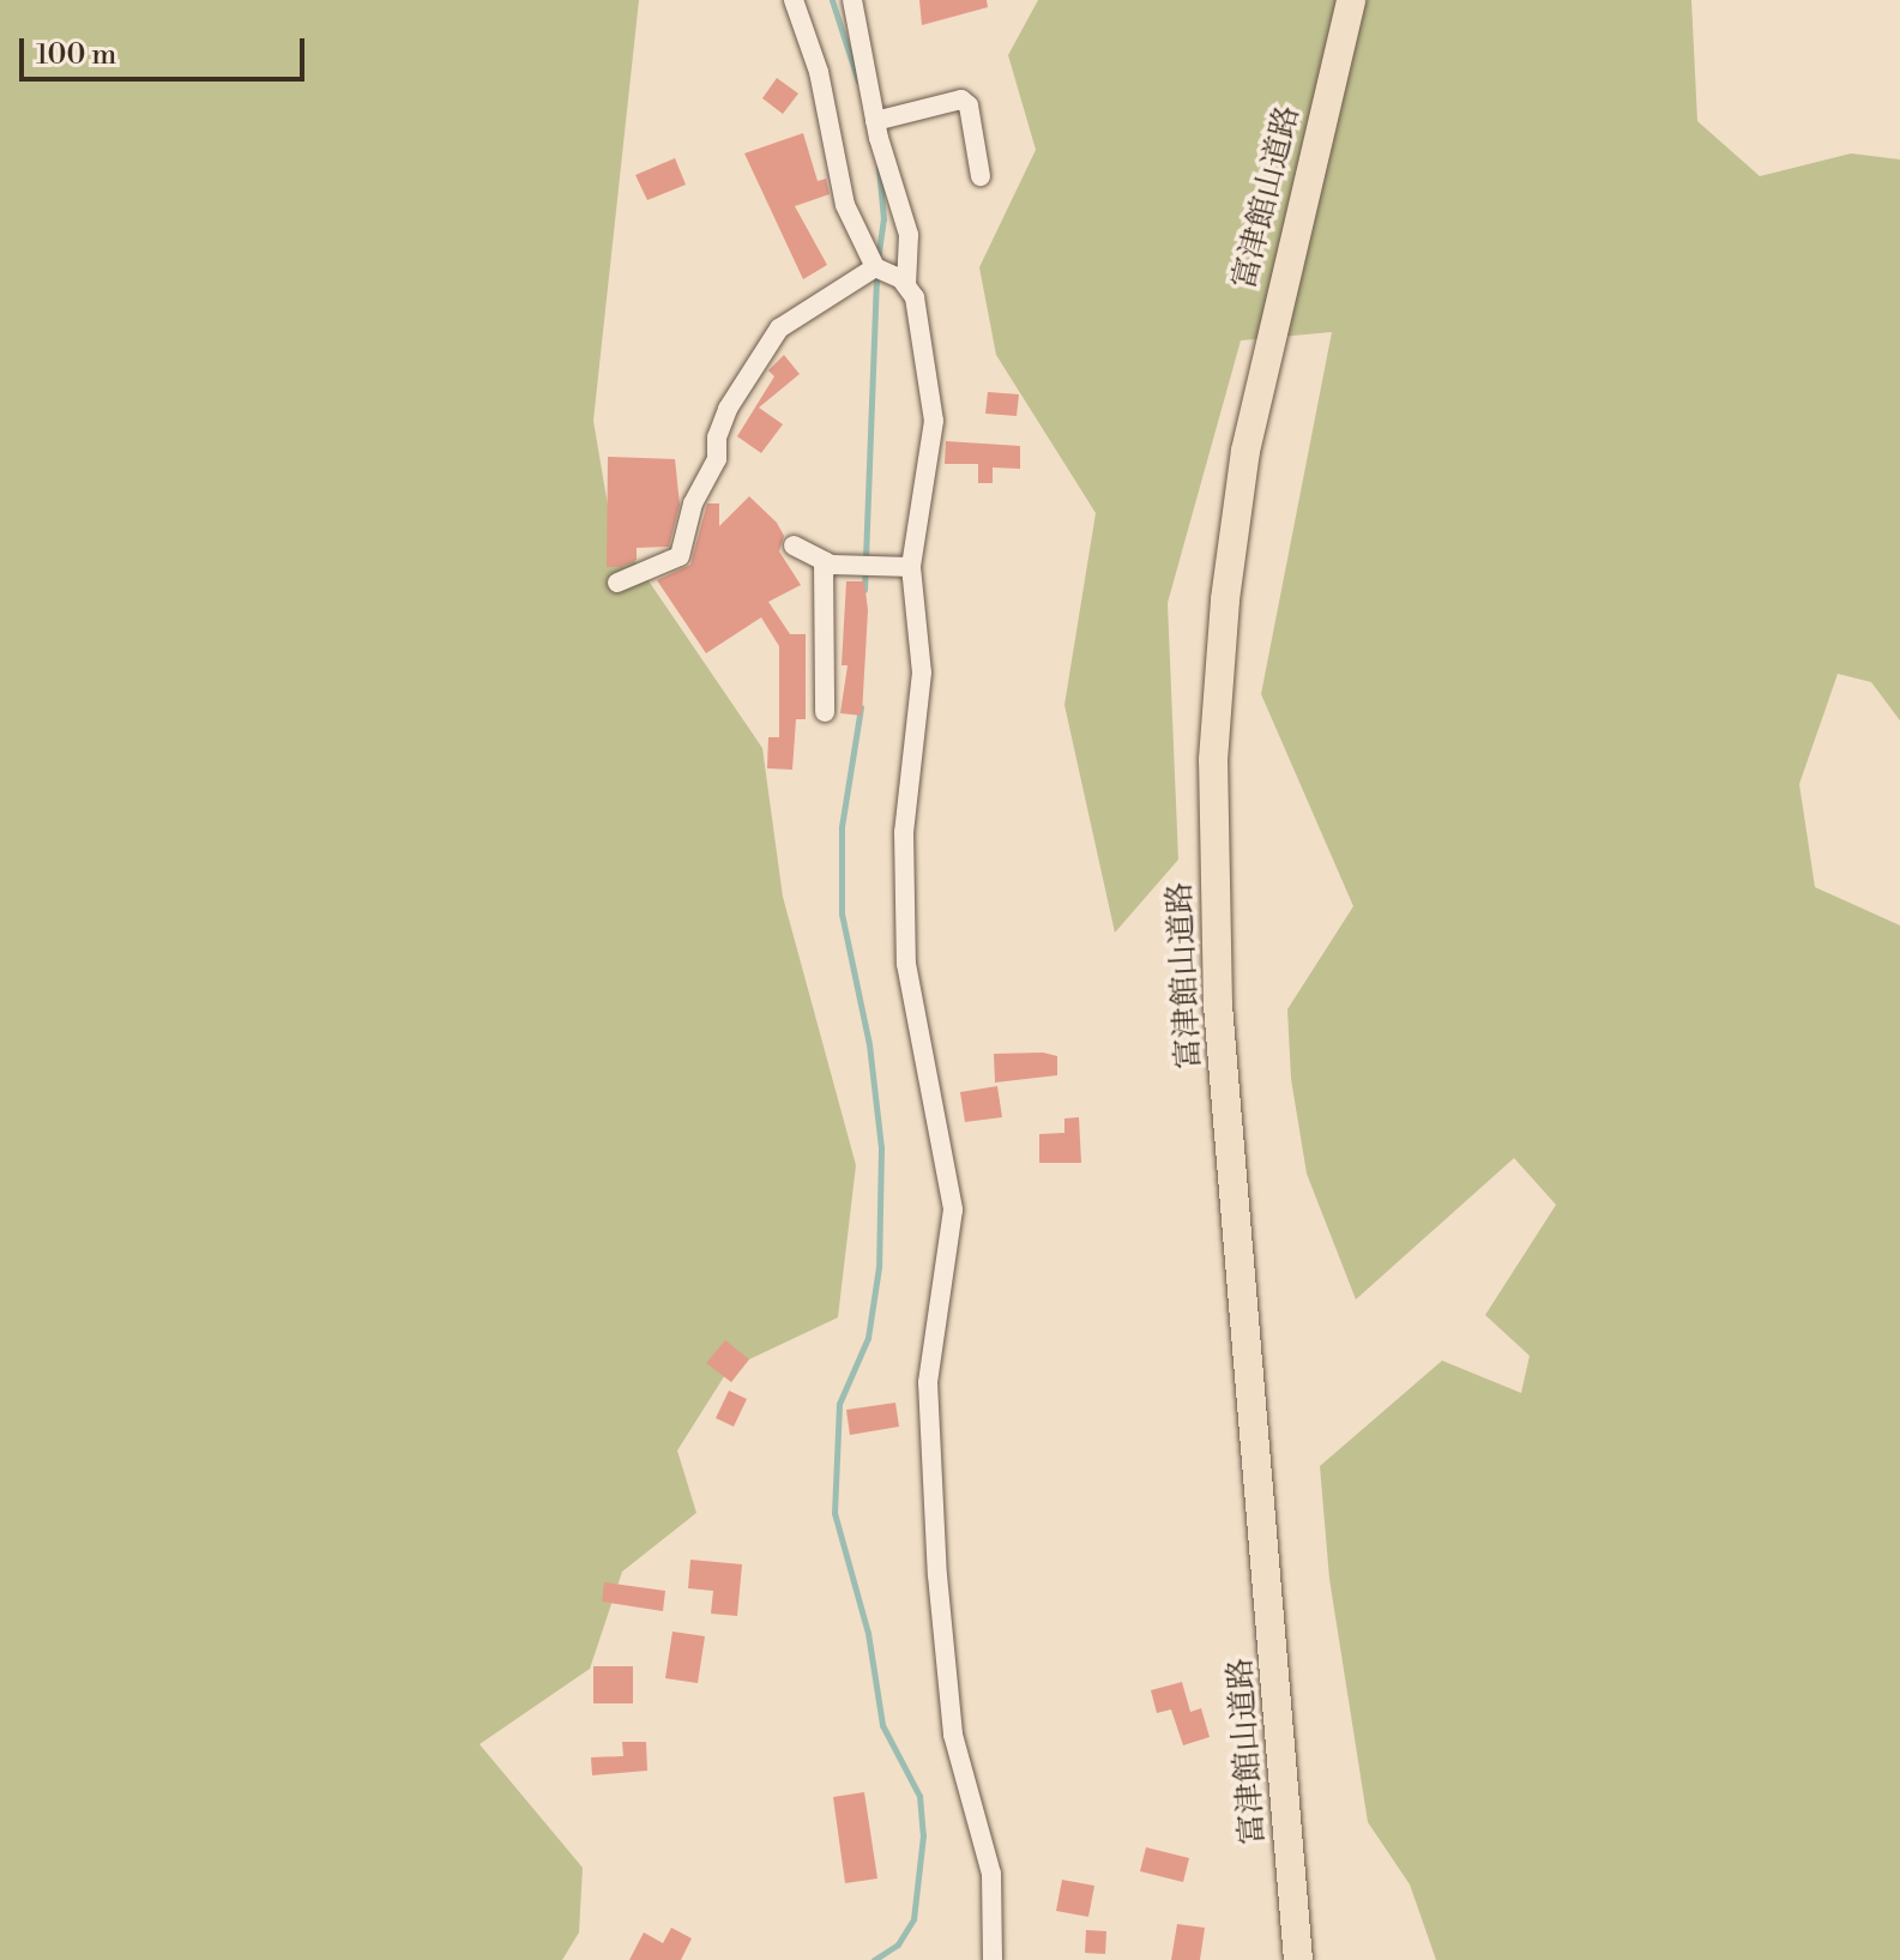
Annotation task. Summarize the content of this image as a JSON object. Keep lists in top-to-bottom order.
{
  "streets": {
    "highway": ["富津館山道路"]
  },
  "scale_bar": "100 m"
}
